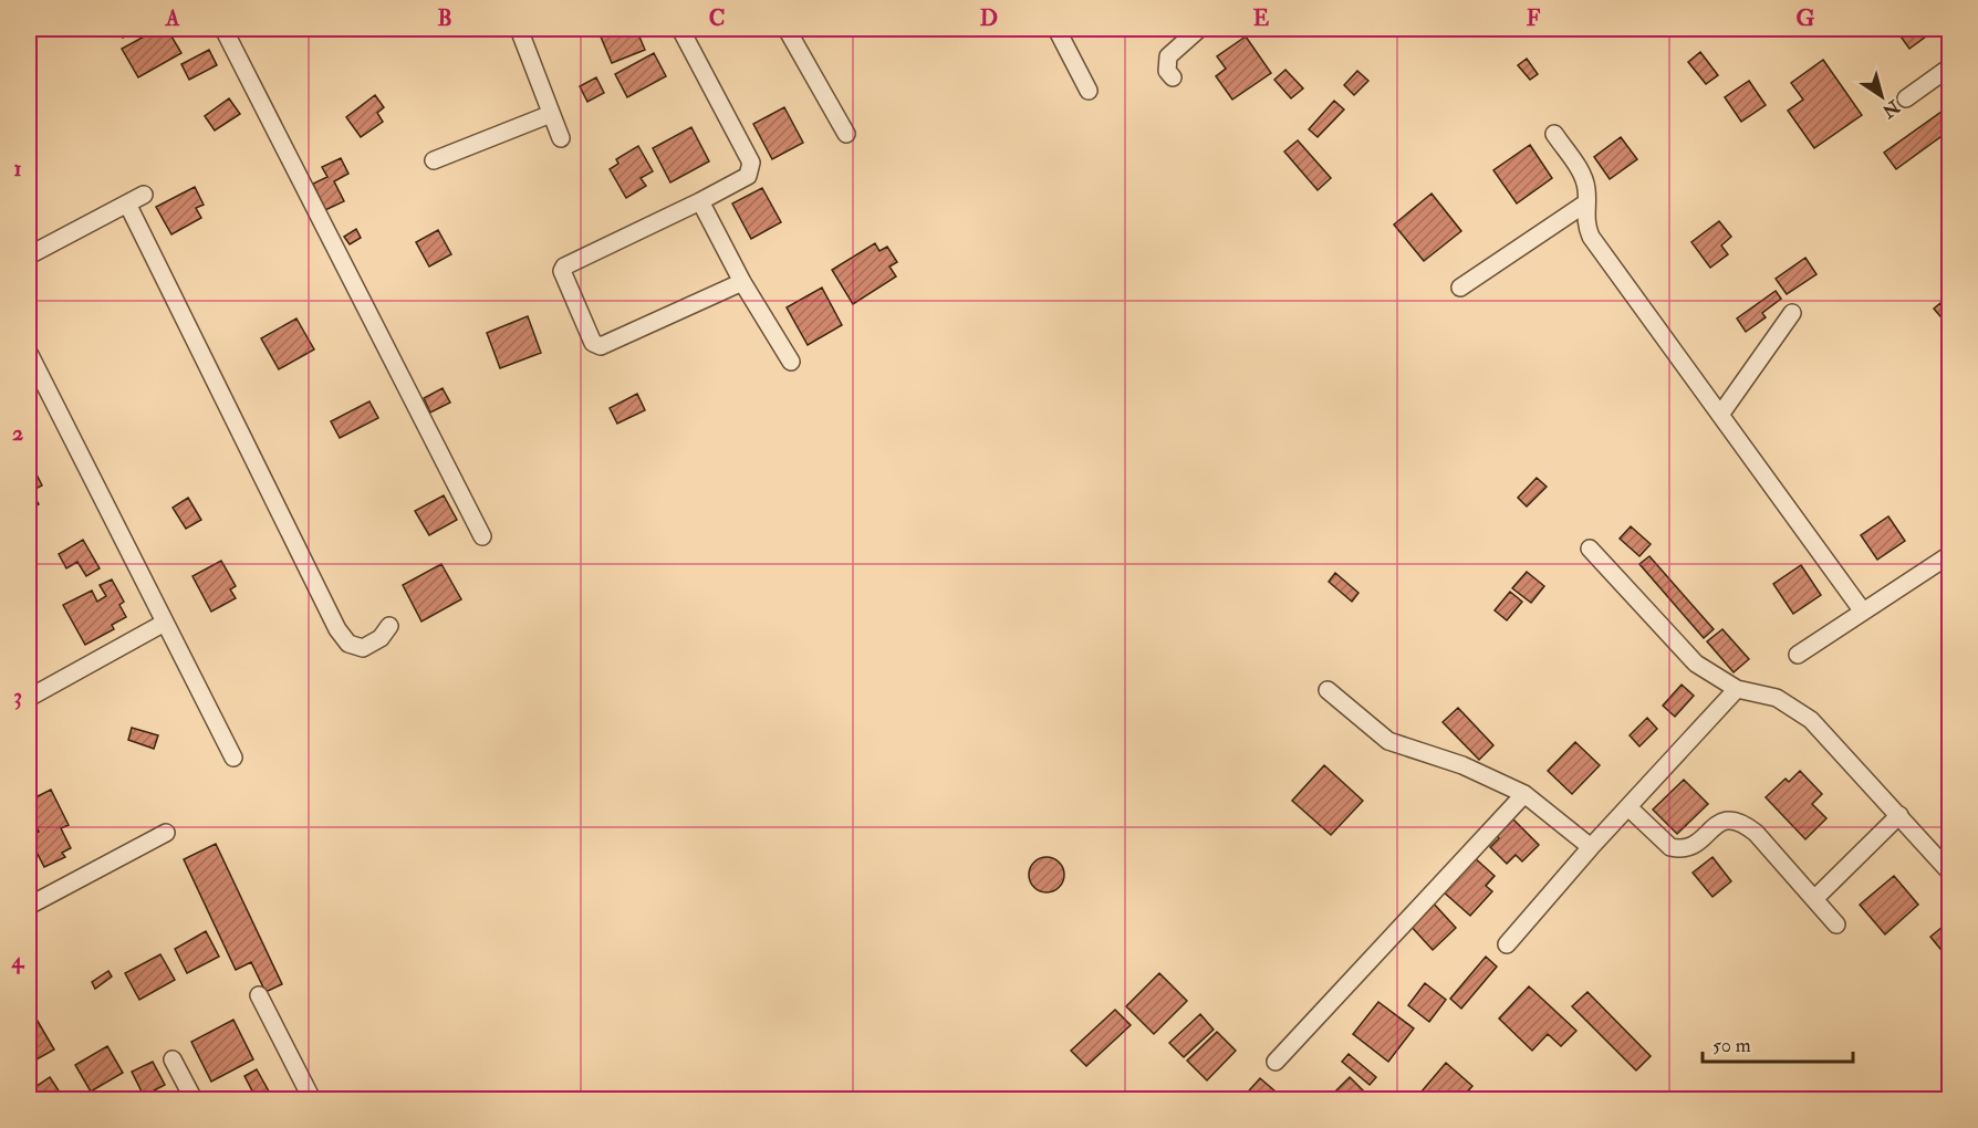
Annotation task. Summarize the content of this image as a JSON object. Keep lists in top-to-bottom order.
{
  "scale_bar": "50 m",
  "north": "bottom right",
  "grid": {
    "columns": [
      "A",
      "B",
      "C",
      "D",
      "E",
      "F",
      "G"
    ],
    "rows": [
      "1",
      "2",
      "3",
      "4"
    ]
  }
}
